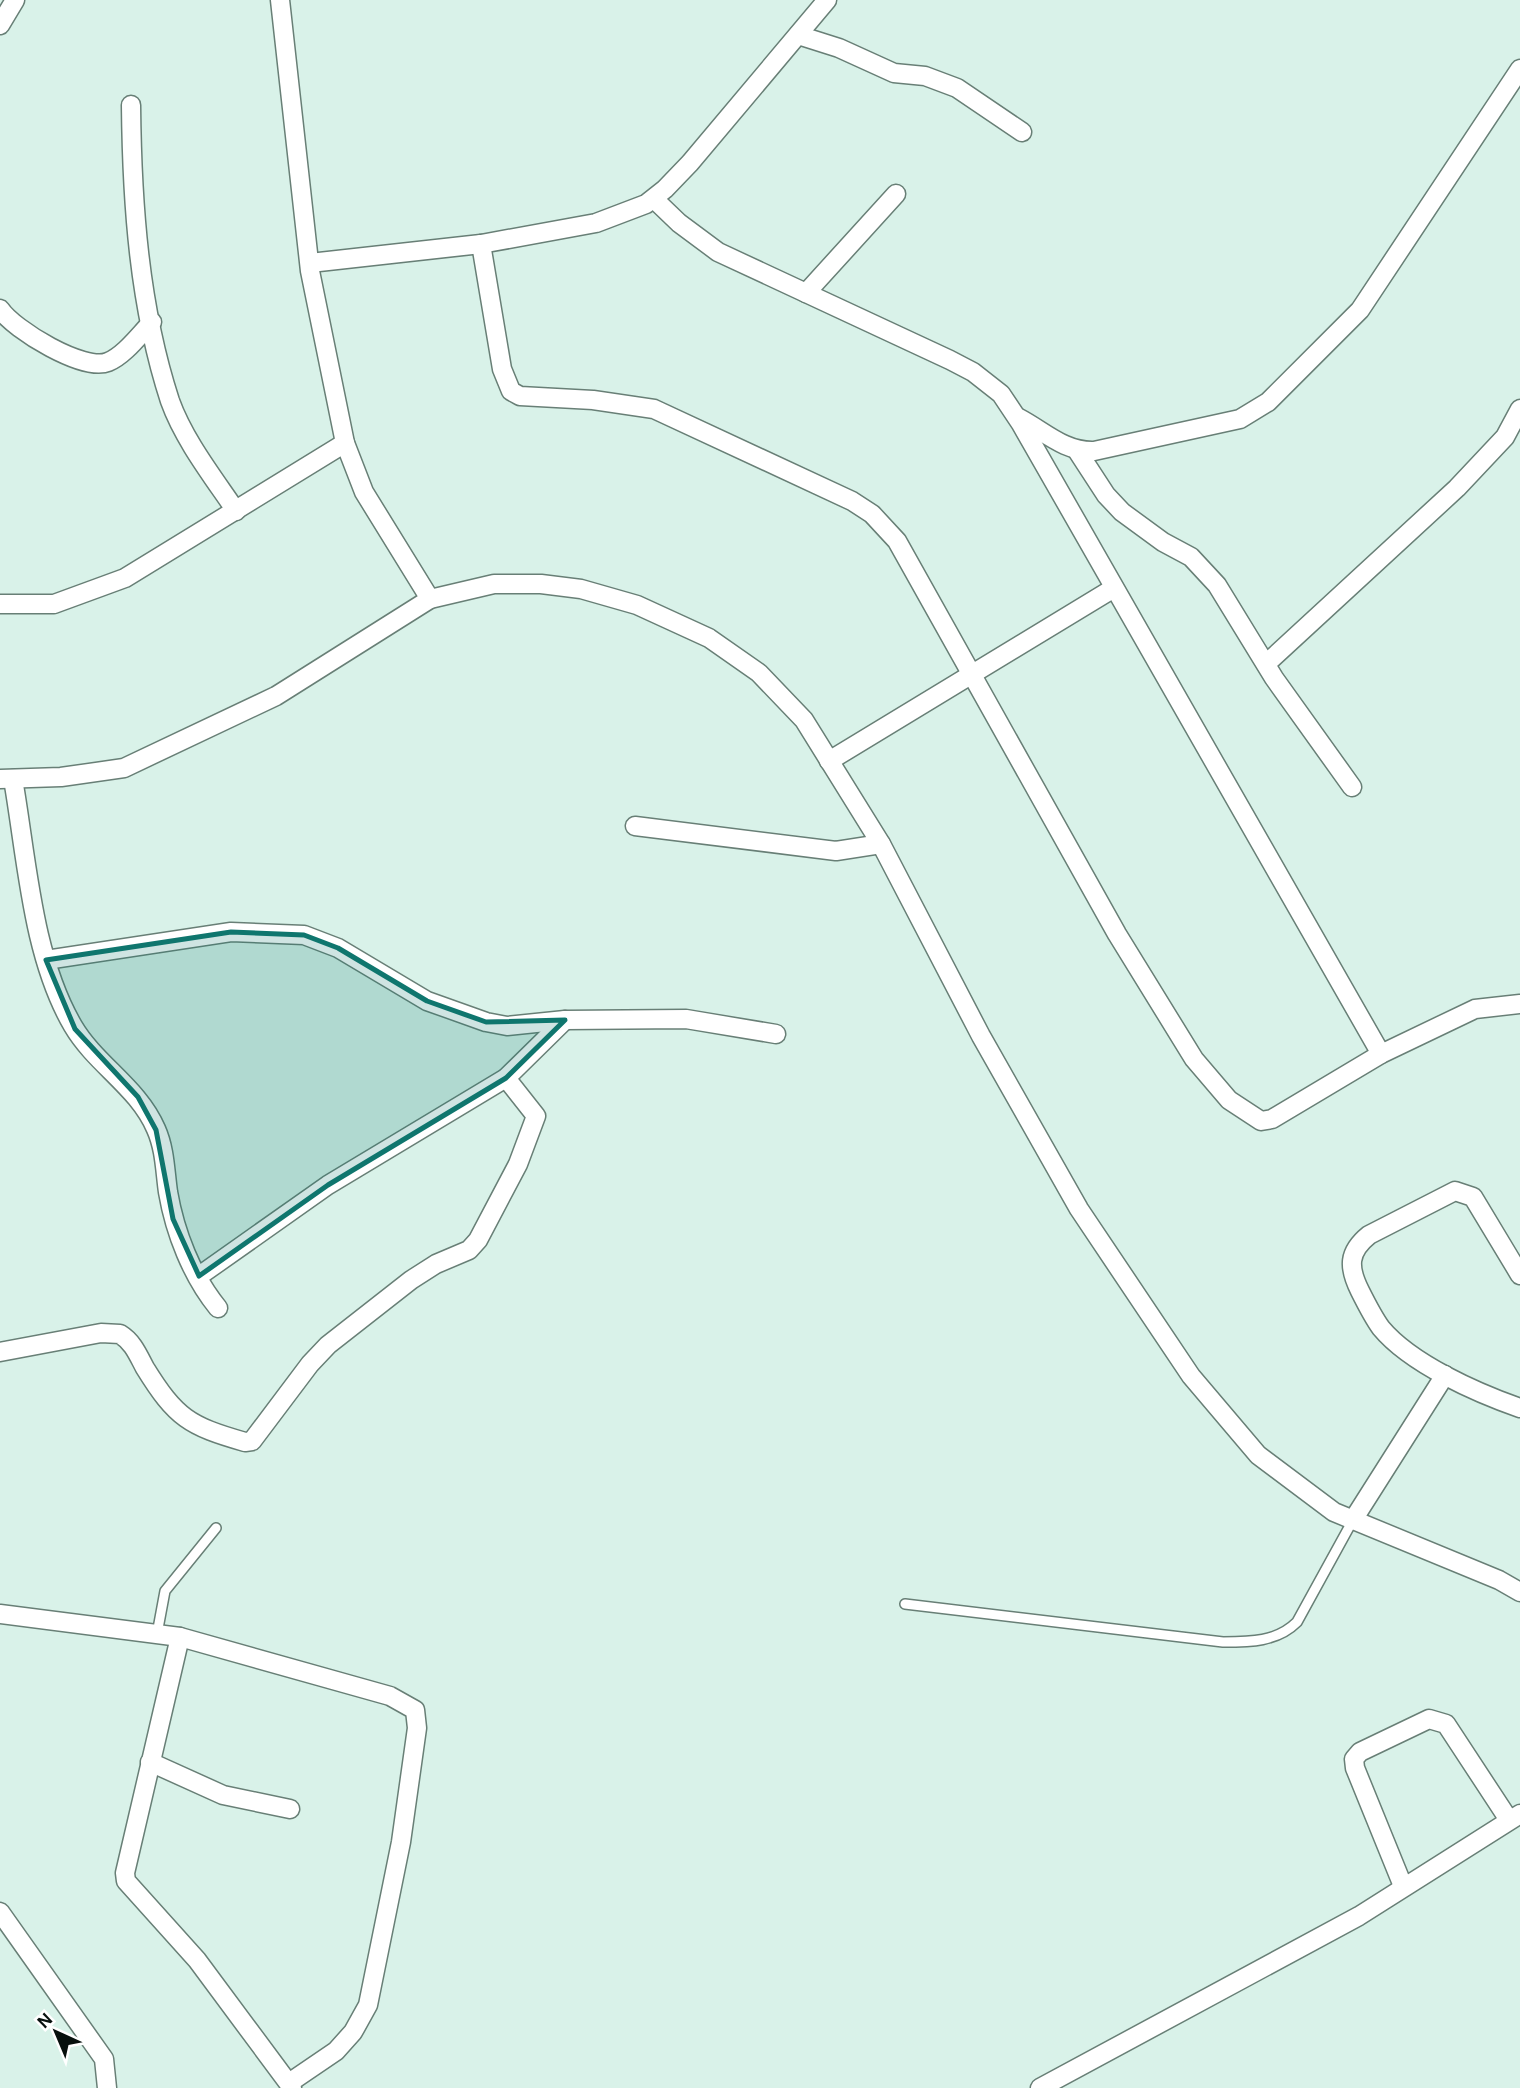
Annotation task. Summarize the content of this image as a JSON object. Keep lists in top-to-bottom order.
{
  "north": "top left"
}
